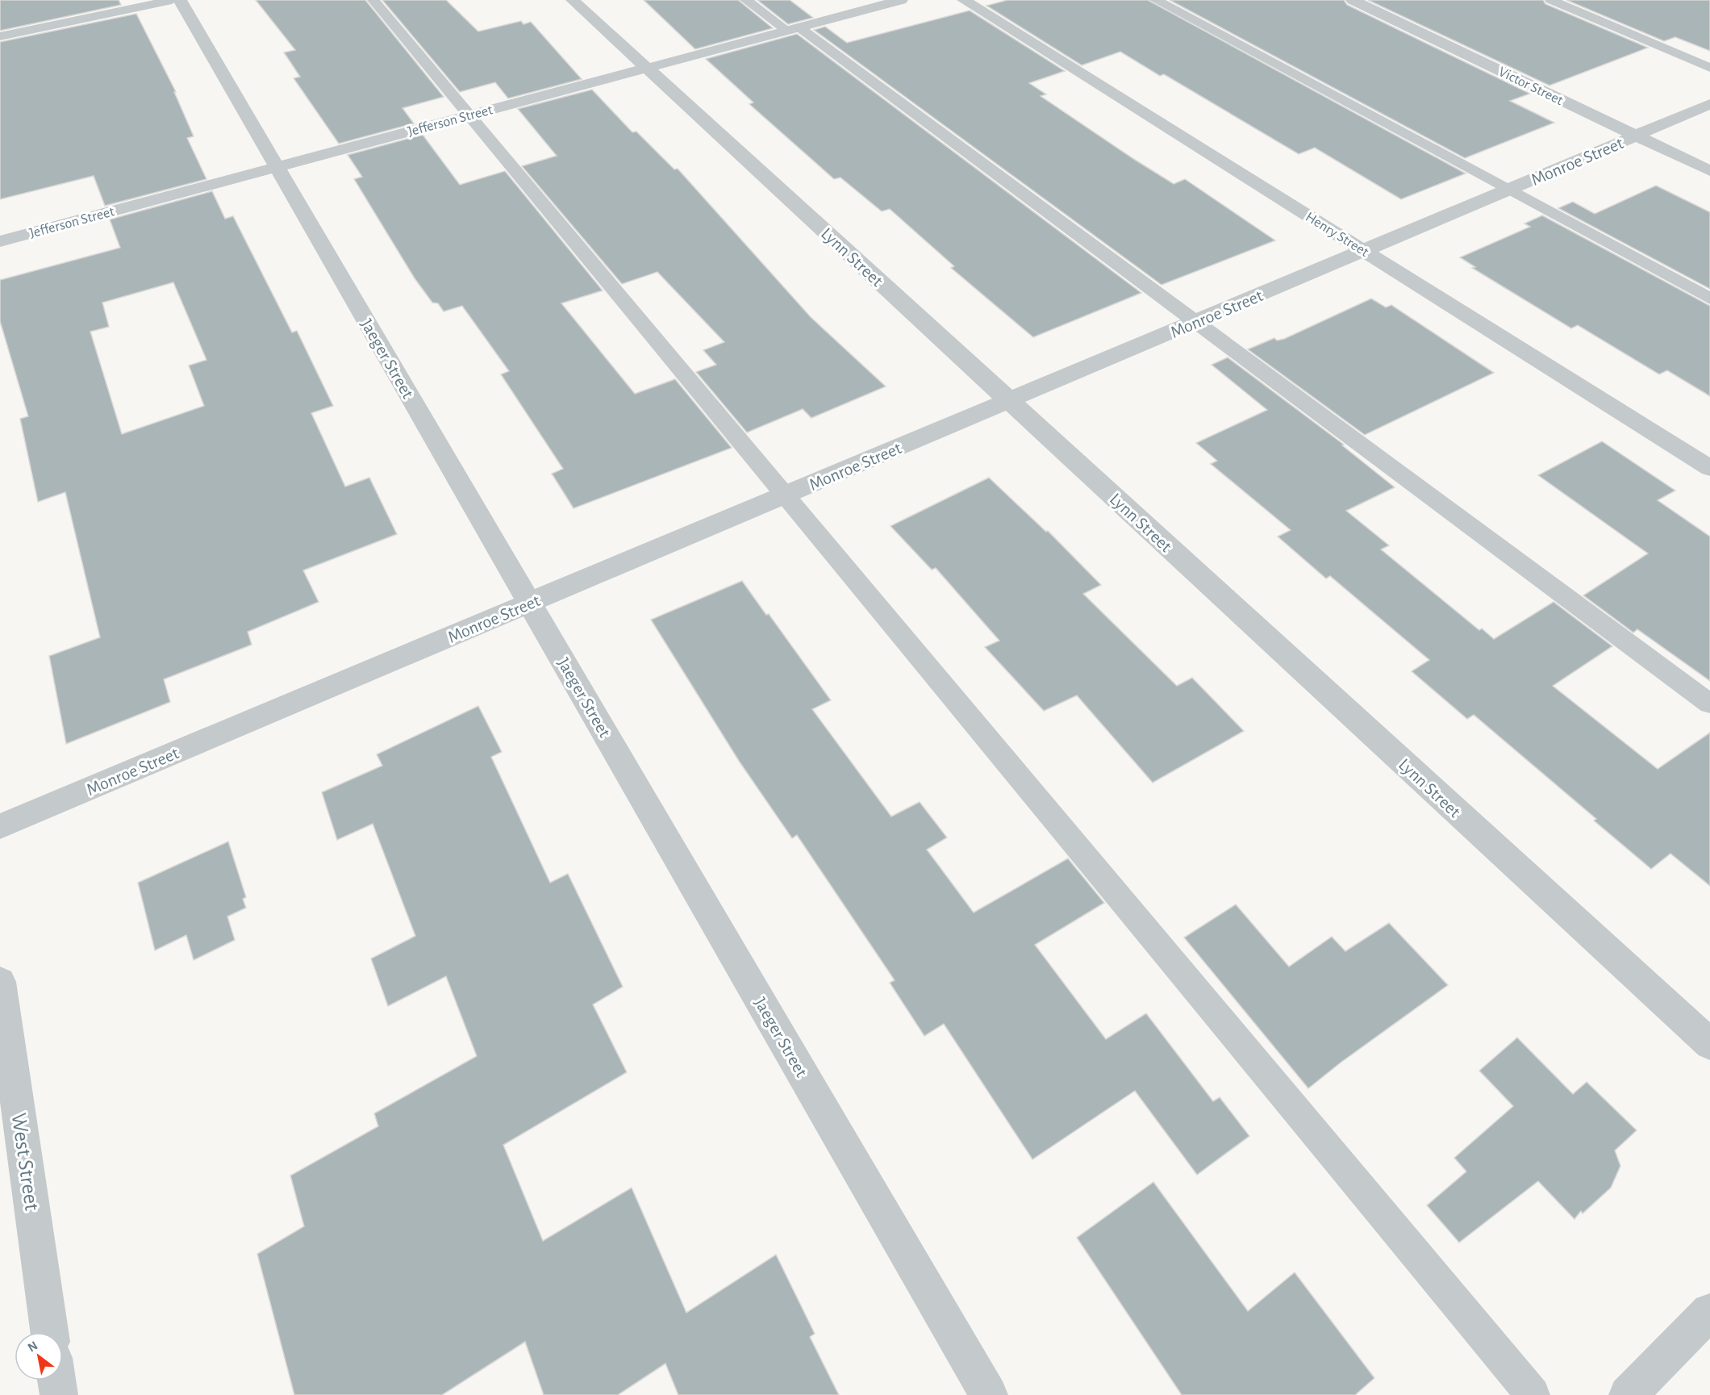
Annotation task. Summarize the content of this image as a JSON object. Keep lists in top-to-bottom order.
{
  "streets": {
    "street": [
      "Victor Street",
      "Jefferson Street",
      "Monroe Street",
      "Henry Street",
      "Lynn Street",
      "Jaeger Street",
      "West Street"
    ]
  },
  "crossings": [
    ["Victor Street", "Monroe Street"],
    ["Jefferson Street", "Lynn Street"],
    ["Jefferson Street", "Jaeger Street"],
    ["Monroe Street", "Henry Street"],
    ["Monroe Street", "Lynn Street"],
    ["Monroe Street", "Jaeger Street"]
  ],
  "north": "top left"
}
